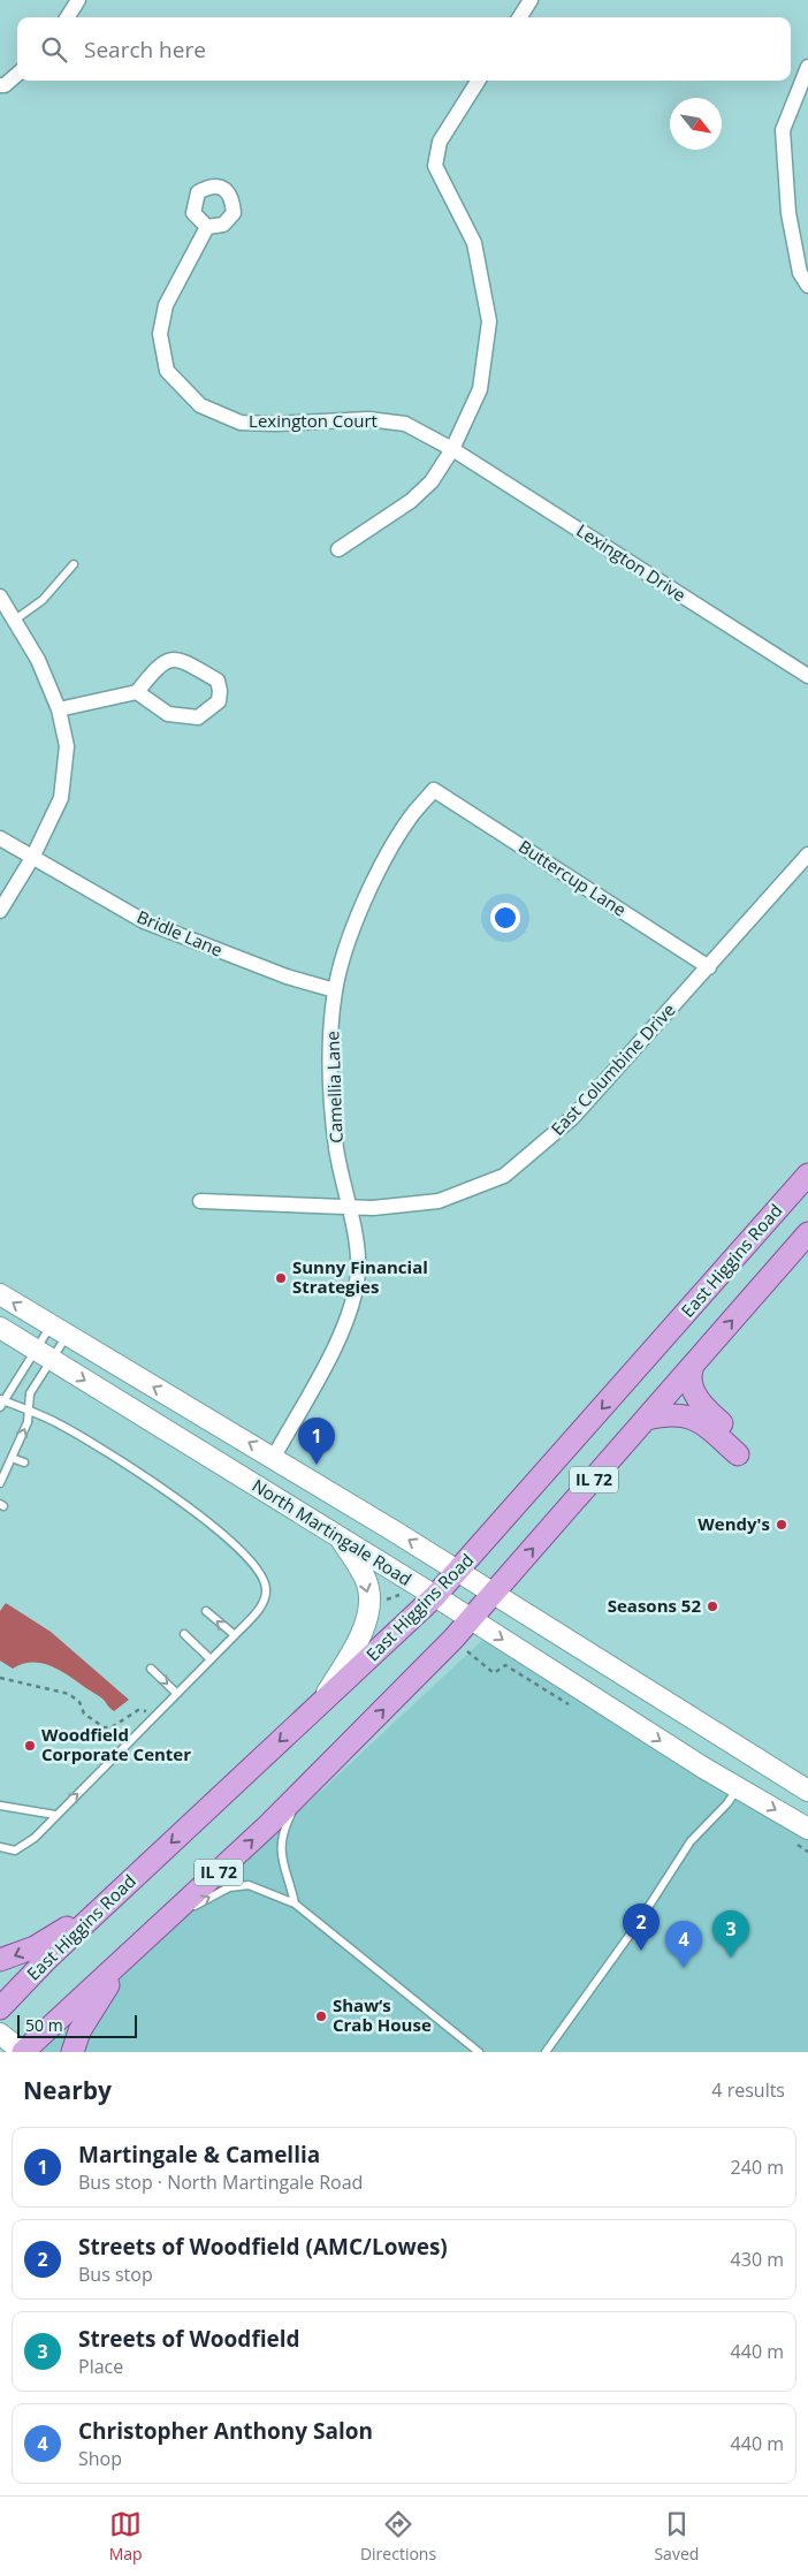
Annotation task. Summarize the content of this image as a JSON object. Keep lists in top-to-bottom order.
{
  "streets": {
    "main road": ["East Higgins Road", "IL 72"],
    "street": [
      "Lexington Court",
      "Lexington Drive",
      "Buttercup Lane",
      "Bridle Lane",
      "East Columbine Drive",
      "Camellia Lane",
      "North Martingale Road"
    ]
  },
  "crossings": [
    ["Lexington Court", "Lexington Drive"],
    ["Buttercup Lane", "East Columbine Drive"],
    ["Buttercup Lane", "Camellia Lane"],
    ["Bridle Lane", "Camellia Lane"],
    ["East Columbine Drive", "Camellia Lane"],
    ["Camellia Lane", "North Martingale Road"],
    ["East Higgins Road", "North Martingale Road"],
    ["IL 72", "North Martingale Road"]
  ],
  "places": [
    "Sunny Financial Strategies",
    "Wendy's",
    "Seasons 52",
    "Woodfield Corporate Center",
    "Shaw‘s Crab House"
  ],
  "scale_bar": "50 m",
  "north": "bottom right",
  "page": {
    "search": "Search here",
    "pins": [
      "1",
      "2",
      "3",
      "4"
    ],
    "scale": "50 m",
    "heading": ["Nearby", "4 results"],
    "list": [
      {
        "mark": "1",
        "name": "Martingale & Camellia",
        "note": "Bus stop · North Martingale Road",
        "value": "240 m"
      },
      {
        "mark": "2",
        "name": "Streets of Woodfield (AMC/Lowes)",
        "note": "Bus stop",
        "value": "430 m"
      },
      {
        "mark": "3",
        "name": "Streets of Woodfield",
        "note": "Place",
        "value": "440 m"
      },
      {
        "mark": "4",
        "name": "Christopher Anthony Salon",
        "note": "Shop",
        "value": "440 m"
      }
    ],
    "nav": ["Map", "Directions", "Saved"]
  }
}
